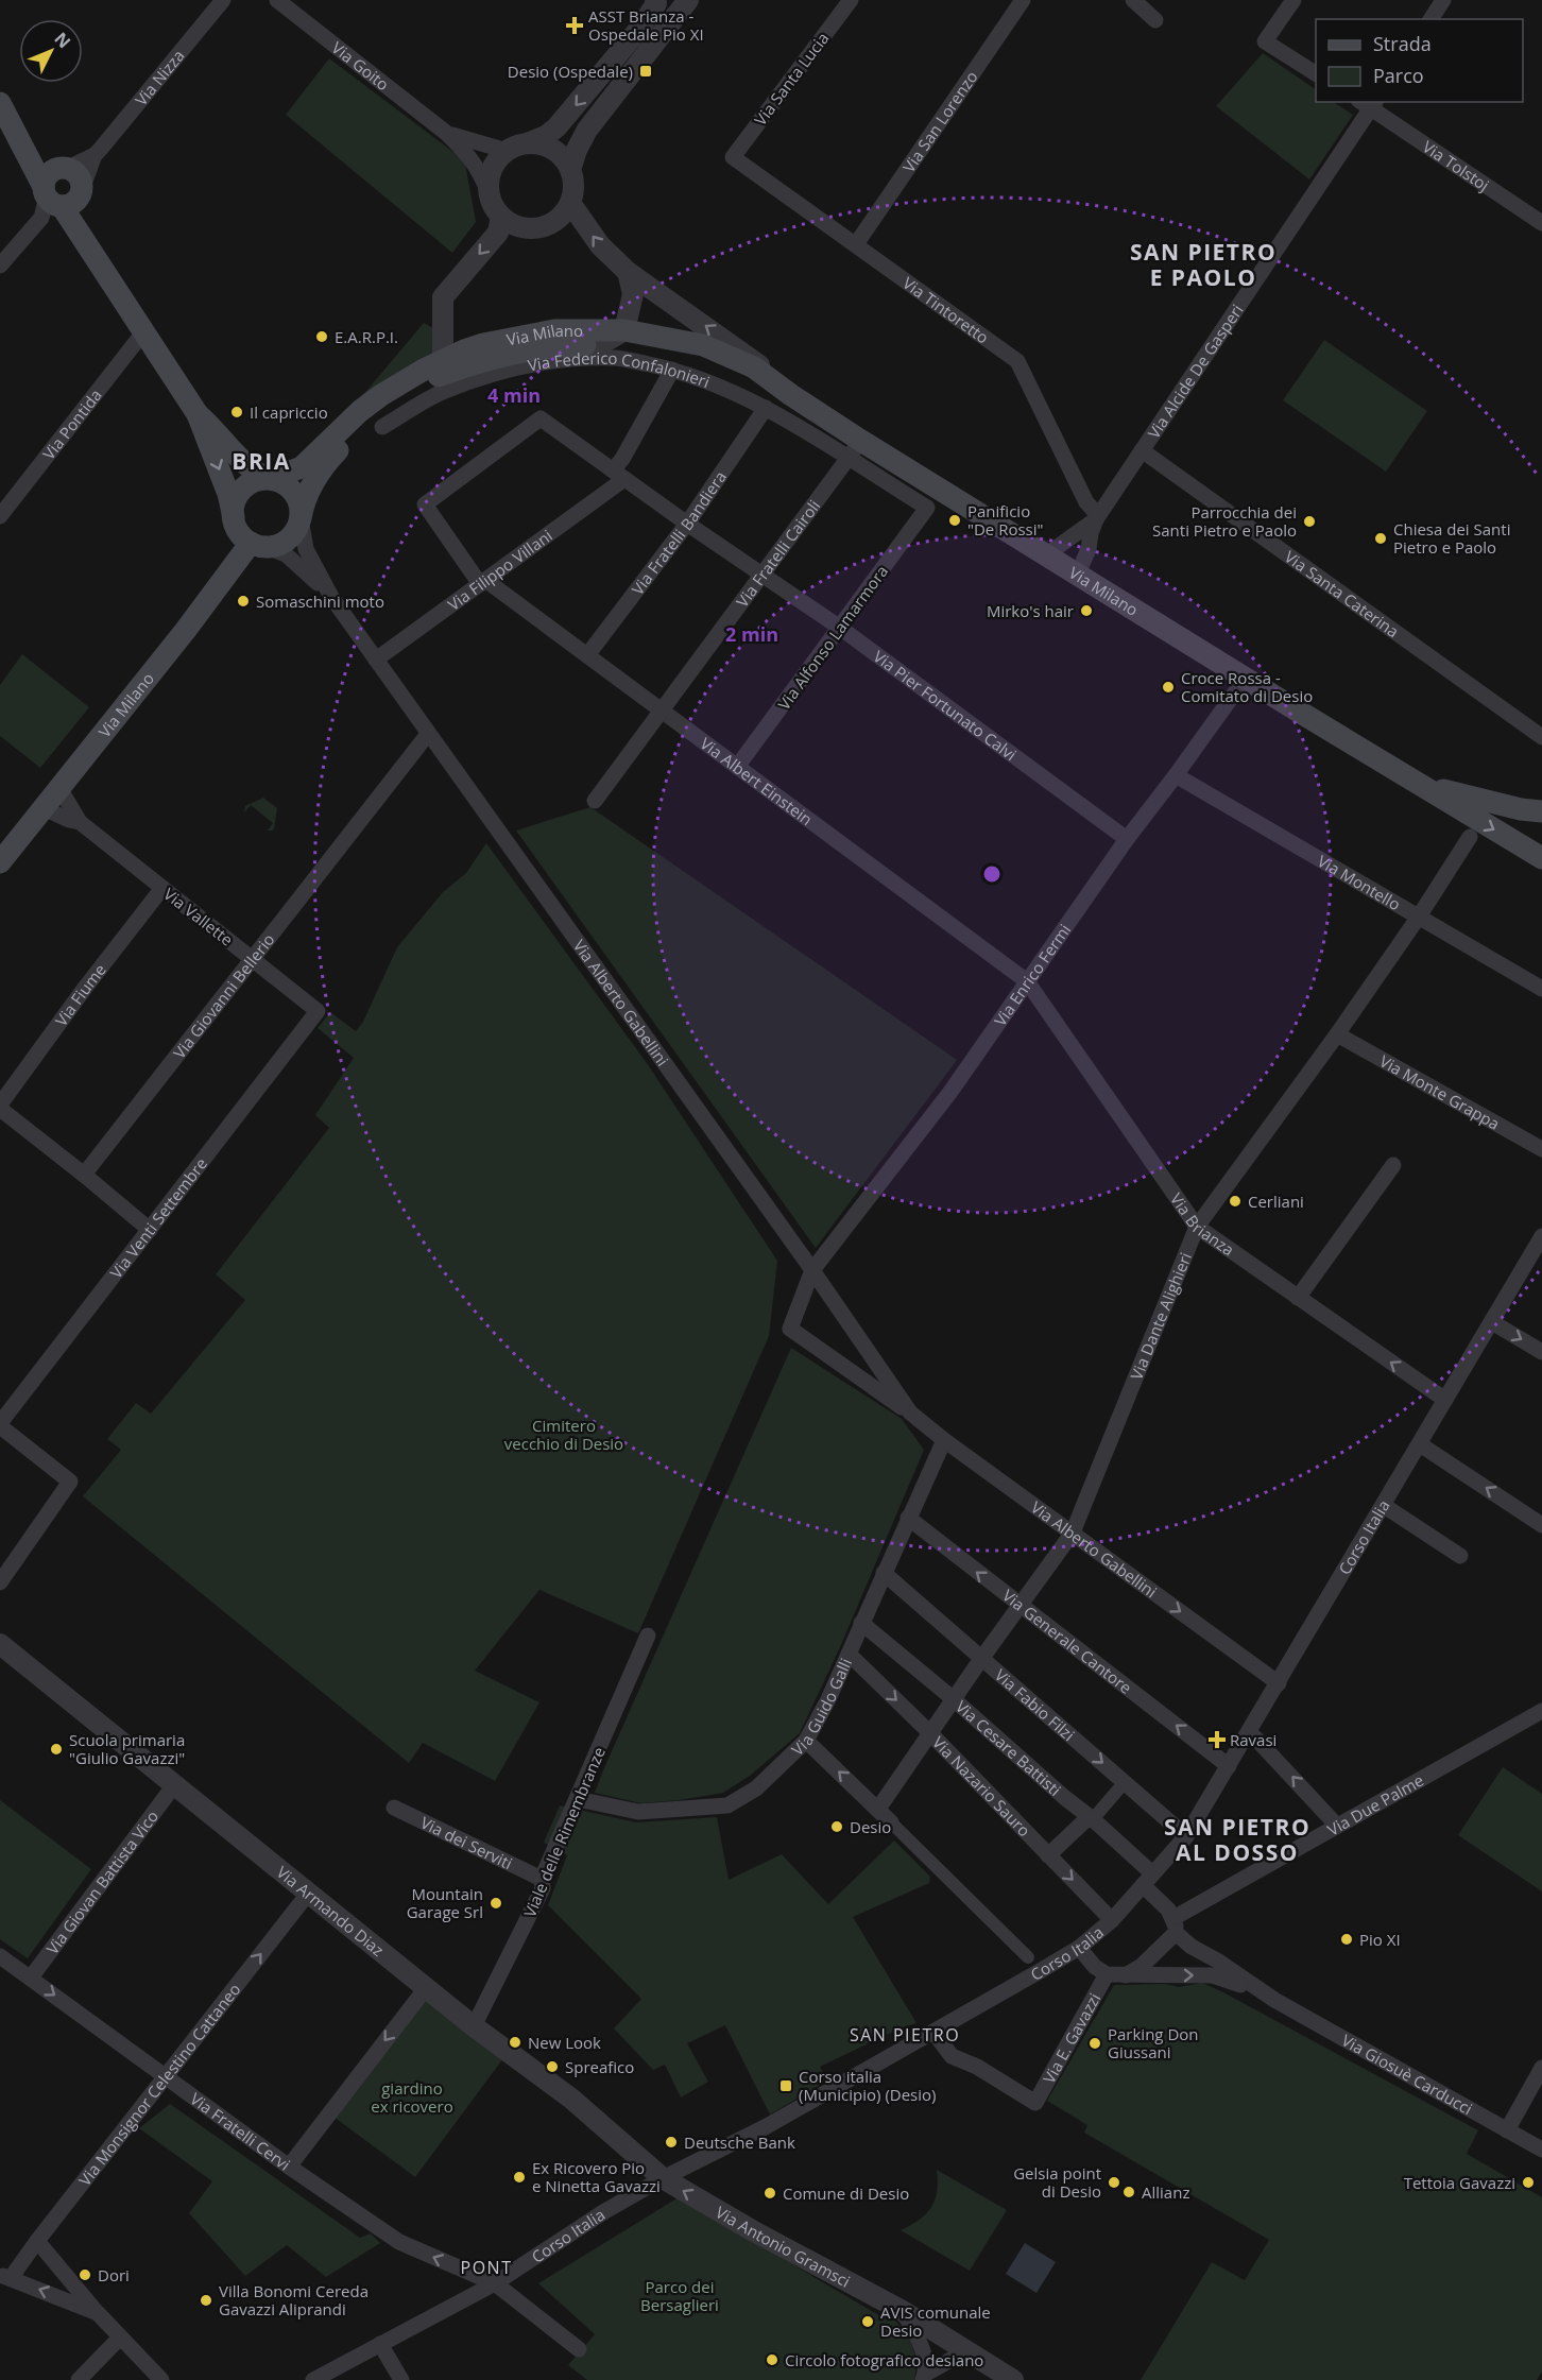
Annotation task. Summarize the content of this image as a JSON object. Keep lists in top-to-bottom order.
{
  "streets": {
    "main road": ["Via Milano"],
    "street": [
      "Via Goito",
      "Via Nizza",
      "Via Santa Lucia",
      "Via San Lorenzo",
      "Via Tolstoj",
      "Via Tintoretto",
      "Via Alcide De Gasperi",
      "Via Federico Confalonieri",
      "Via Pontida",
      "Via Fratelli Bandiera",
      "Via Fratelli Cairoli",
      "Via Filippo Villani",
      "Via Santa Caterina",
      "Via Alfonso Lamarmora",
      "Via Pier Fortunato Calvi",
      "Via Albert Einstein",
      "Via Montello",
      "Via Vallette",
      "Via Enrico Fermi",
      "Via Fiume",
      "Via Giovanni Bellerio",
      "Via Alberto Gabellini",
      "Via Monte Grappa",
      "Via Venti Settembre",
      "Via Brianza",
      "Via Dante Alighieri",
      "Corso Italia",
      "Via Generale Cantore",
      "Via Guido Galli",
      "Via Fabio Filzi",
      "Via Cesare Battisti",
      "Via Nazario Sauro",
      "Via Due Palme",
      "Viale delle Rimembranze",
      "Via dei Serviti",
      "Via Giovan Battista Vico",
      "Via Armando Diaz",
      "Via E. Gavazzi",
      "Via Giosuè Carducci",
      "Via Monsignor Celestino Cattaneo",
      "Via Fratelli Cervi",
      "Via Antonio Gramsci"
    ]
  },
  "crossings": [
    ["Via Goito", "Via Milano"],
    ["Via Santa Lucia", "Via Tintoretto"],
    ["Via San Lorenzo", "Via Tintoretto"],
    ["Via Tolstoj", "Via Alcide De Gasperi"],
    ["Via Tintoretto", "Via Alcide De Gasperi"],
    ["Via Milano", "Via Vallette"],
    ["Via Milano", "Via Enrico Fermi"],
    ["Via Milano", "Via Alberto Gabellini"],
    ["Via Alcide De Gasperi", "Via Santa Caterina"],
    ["Via Federico Confalonieri", "Via Fratelli Bandiera"],
    ["Via Federico Confalonieri", "Via Fratelli Cairoli"],
    ["Via Federico Confalonieri", "Via Filippo Villani"],
    ["Via Federico Confalonieri", "Via Alfonso Lamarmora"],
    ["Via Fratelli Bandiera", "Via Pier Fortunato Calvi"],
    ["Via Fratelli Bandiera", "Via Albert Einstein"],
    ["Via Fratelli Cairoli", "Via Pier Fortunato Calvi"],
    ["Via Fratelli Cairoli", "Via Albert Einstein"],
    ["Via Filippo Villani", "Via Pier Fortunato Calvi"],
    ["Via Filippo Villani", "Via Albert Einstein"],
    ["Via Filippo Villani", "Via Alberto Gabellini"],
    ["Via Alfonso Lamarmora", "Via Pier Fortunato Calvi"],
    ["Via Alfonso Lamarmora", "Via Albert Einstein"],
    ["Via Pier Fortunato Calvi", "Via Albert Einstein"],
    ["Via Pier Fortunato Calvi", "Via Enrico Fermi"],
    ["Via Albert Einstein", "Via Enrico Fermi"],
    ["Via Albert Einstein", "Via Brianza"],
    ["Via Montello", "Via Enrico Fermi"],
    ["Via Montello", "Via Dante Alighieri"],
    ["Via Vallette", "Via Fiume"],
    ["Via Vallette", "Via Giovanni Bellerio"],
    ["Via Vallette", "Via Venti Settembre"],
    ["Via Enrico Fermi", "Via Alberto Gabellini"],
    ["Via Enrico Fermi", "Via Brianza"],
    ["Via Giovanni Bellerio", "Via Alberto Gabellini"],
    ["Via Alberto Gabellini", "Via Dante Alighieri"],
    ["Via Alberto Gabellini", "Corso Italia"],
    ["Via Alberto Gabellini", "Via Guido Galli"],
    ["Via Monte Grappa", "Via Dante Alighieri"],
    ["Via Brianza", "Via Dante Alighieri"],
    ["Via Brianza", "Corso Italia"],
    ["Via Dante Alighieri", "Via Generale Cantore"],
    ["Via Dante Alighieri", "Via Fabio Filzi"],
    ["Via Dante Alighieri", "Via Cesare Battisti"],
    ["Via Dante Alighieri", "Via Nazario Sauro"],
    ["Corso Italia", "Via Generale Cantore"],
    ["Corso Italia", "Via Fabio Filzi"],
    ["Corso Italia", "Via Cesare Battisti"],
    ["Corso Italia", "Via Nazario Sauro"],
    ["Corso Italia", "Via Armando Diaz"],
    ["Corso Italia", "Via E. Gavazzi"],
    ["Corso Italia", "Via Fratelli Cervi"],
    ["Corso Italia", "Via Antonio Gramsci"],
    ["Via Generale Cantore", "Via Guido Galli"],
    ["Via Guido Galli", "Via Fabio Filzi"],
    ["Via Guido Galli", "Via Cesare Battisti"],
    ["Via Guido Galli", "Via Nazario Sauro"],
    ["Via Guido Galli", "Viale delle Rimembranze"],
    ["Via Cesare Battisti", "Via Due Palme"],
    ["Via Cesare Battisti", "Via Giosuè Carducci"],
    ["Via Due Palme", "Via Giosuè Carducci"],
    ["Viale delle Rimembranze", "Via dei Serviti"],
    ["Viale delle Rimembranze", "Via Armando Diaz"],
    ["Via Giovan Battista Vico", "Via Armando Diaz"],
    ["Via Giovan Battista Vico", "Via Fratelli Cervi"],
    ["Via Armando Diaz", "Via Monsignor Celestino Cattaneo"],
    ["Via Armando Diaz", "Via Antonio Gramsci"],
    ["Via E. Gavazzi", "Via Giosuè Carducci"],
    ["Via Monsignor Celestino Cattaneo", "Via Fratelli Cervi"]
  ],
  "one_way": [
    "Via Generale Cantore",
    "Via Fabio Filzi",
    "Via Monsignor Celestino Cattaneo",
    "Via Antonio Gramsci"
  ],
  "districts": [
    "SAN PIETRO E PAOLO",
    "BRIA",
    "SAN PIETRO AL DOSSO",
    "SAN PIETRO",
    "PONT"
  ],
  "parks": ["Cimitero vecchio di Desio", "giardino ex ricovero", "Parco dei Bersaglieri"],
  "places": {
    "health": ["ASST Brianza - Ospedale Pio XI", "Ravasi"],
    "transit": ["Desio (Ospedale)", "Corso italia (Municipio) (Desio)"],
    "other": [
      "E.A.R.P.I.",
      "Il capriccio",
      "Panificio \"De Rossi\"",
      "Parrocchia dei Santi Pietro e Paolo",
      "Chiesa dei Santi Pietro e Paolo",
      "Somaschini moto",
      "Mirko's hair",
      "Croce Rossa - Comitato di Desio",
      "Cerliani",
      "Scuola primaria \"Giulio Gavazzi\"",
      "Desio",
      "Mountain Garage Srl",
      "Pio XI",
      "New Look",
      "Parking Don Giussani",
      "Spreafico",
      "Deutsche Bank",
      "Ex Ricovero Pio e Ninetta Gavazzi",
      "Gelsia point di Desio",
      "Tettoia Gavazzi",
      "Allianz",
      "Comune di Desio",
      "Dori",
      "Villa Bonomi Cereda Gavazzi Aliprandi",
      "AVIS comunale Desio",
      "Circolo fotografico desiano"
    ]
  },
  "legend": ["Strada", "Parco"],
  "north": "top right",
  "rings": ["4 min", "2 min"]
}
